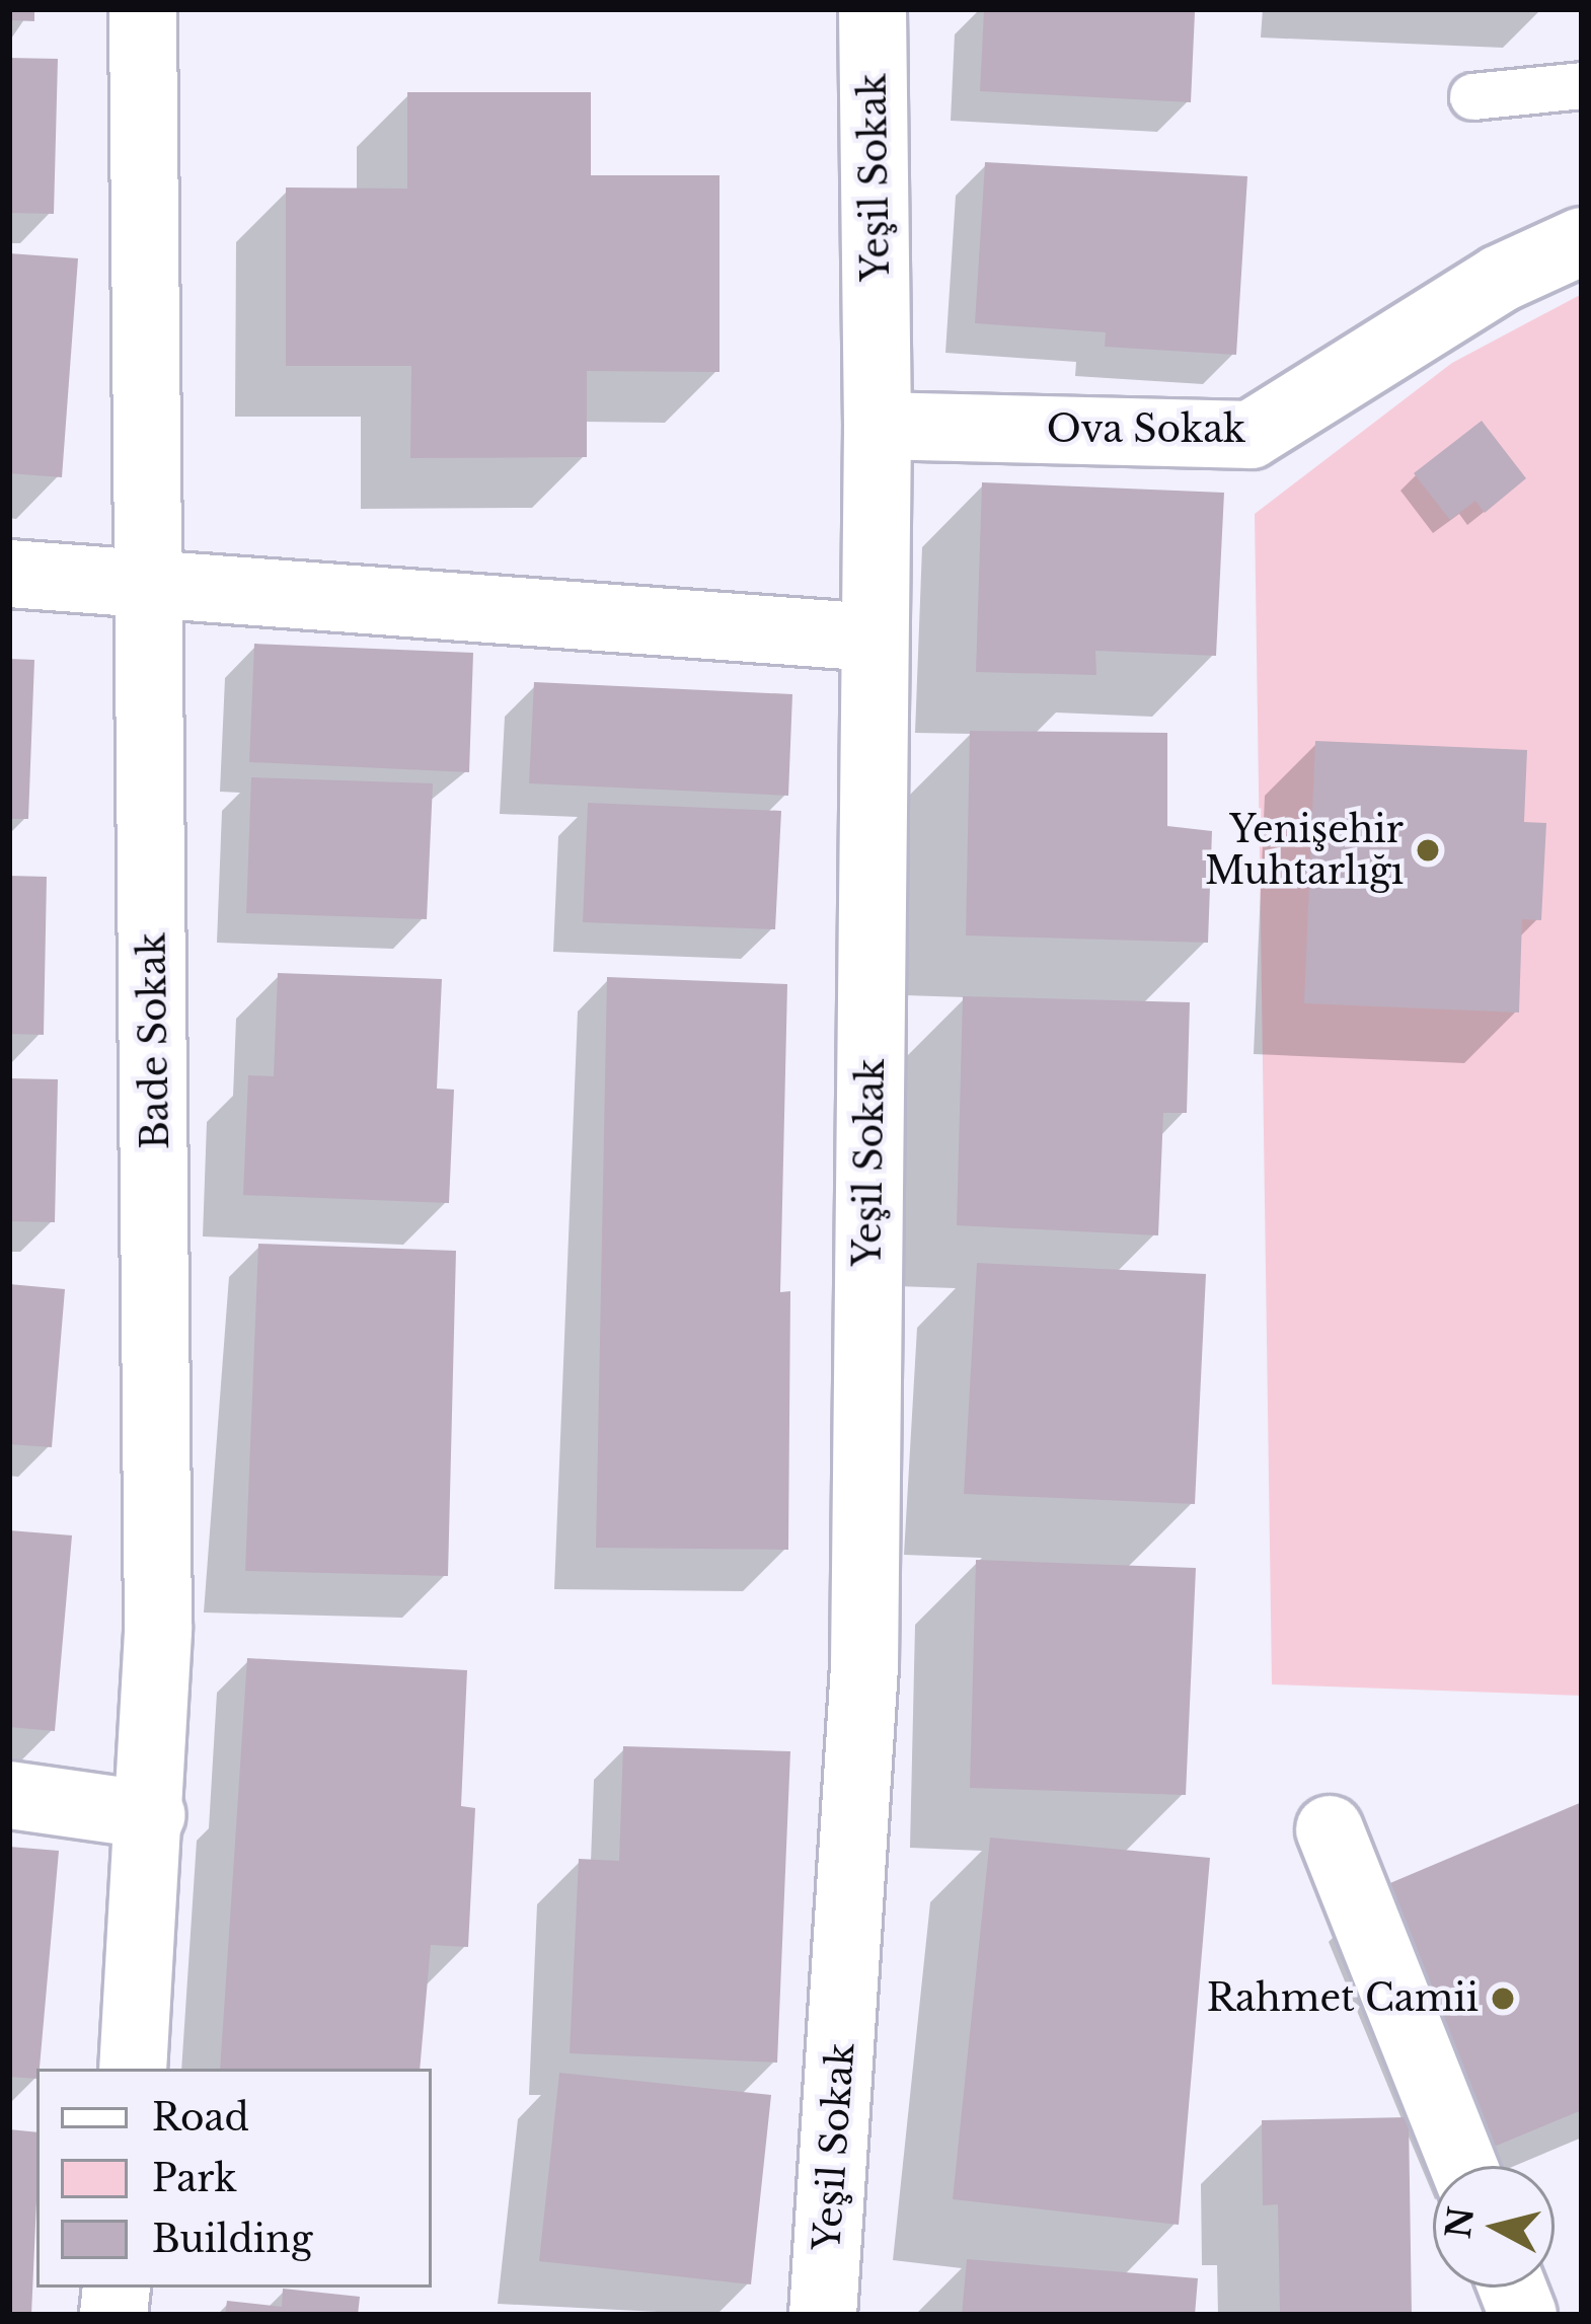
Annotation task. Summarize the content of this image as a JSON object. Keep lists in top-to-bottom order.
{
  "streets": {
    "street": ["Yeşil Sokak", "Ova Sokak", "Bade Sokak"]
  },
  "crossings": [
    ["Yeşil Sokak", "Ova Sokak"]
  ],
  "places": ["Yenişehir Muhtarlığı", "Rahmet Camii"],
  "legend": ["Road", "Park", "Building"],
  "north": "left"
}
